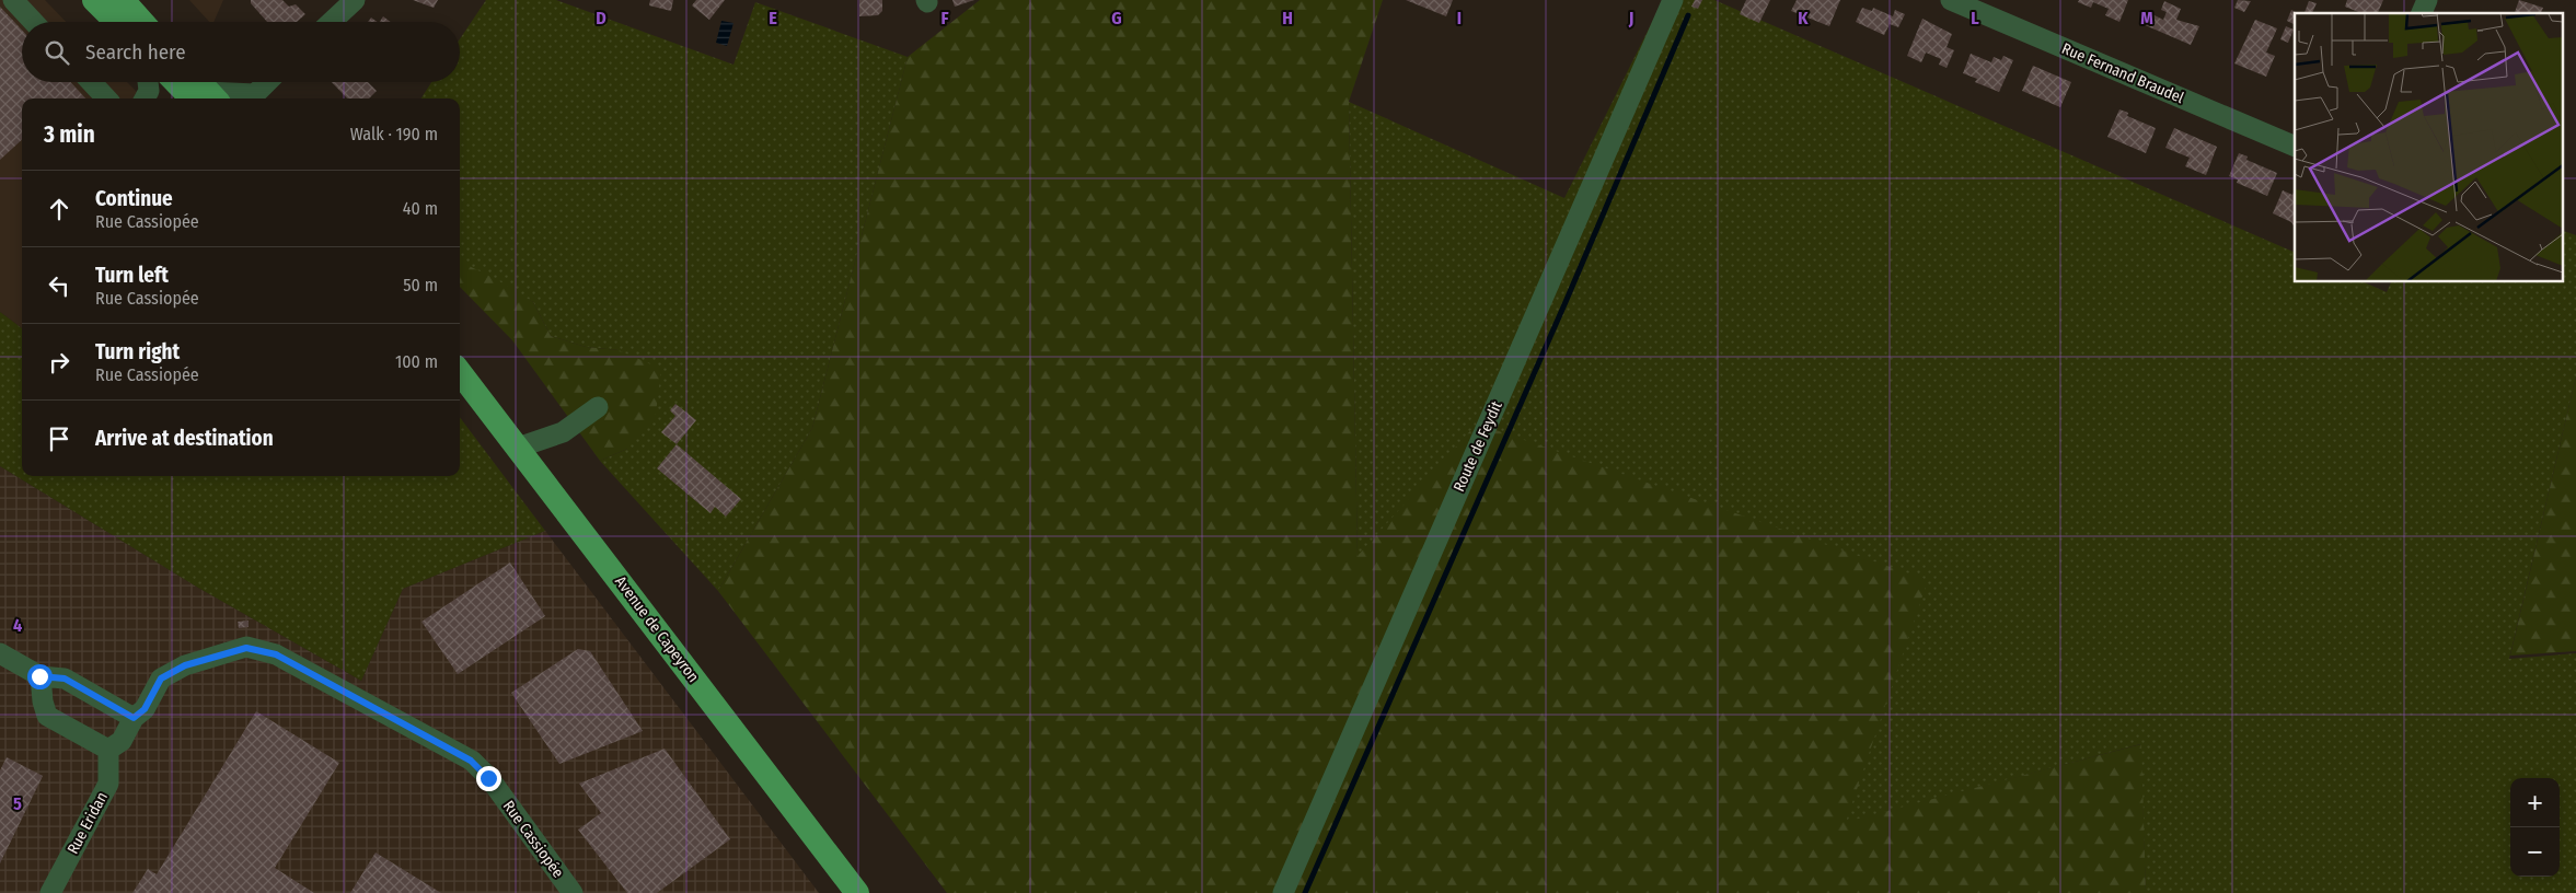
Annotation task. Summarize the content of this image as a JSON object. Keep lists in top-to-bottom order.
{
  "streets": {
    "main road": ["Avenue de Capeyron"],
    "street": [
      "Rue Fernand Braudel",
      "Route de Feydit",
      "Rue Eridan",
      "Rue Cassiopée"
    ]
  },
  "crossings": [
    ["Rue Eridan", "Rue Cassiopée"]
  ],
  "page": {
    "search": "Search here",
    "heading": ["3 min", "Walk · 190 m"],
    "list": [
      ["Continue", "Rue Cassiopée", "40 m"],
      ["Turn left", "Rue Cassiopée", "50 m"],
      ["Turn right", "Rue Cassiopée", "100 m"],
      "Arrive at destination"
    ],
    "map_buttons": ["+", "−"]
  },
  "grid": {
    "columns": [
      "D",
      "E",
      "F",
      "G",
      "H",
      "I",
      "J",
      "K",
      "L",
      "M"
    ],
    "rows": ["4", "5"]
  }
}
